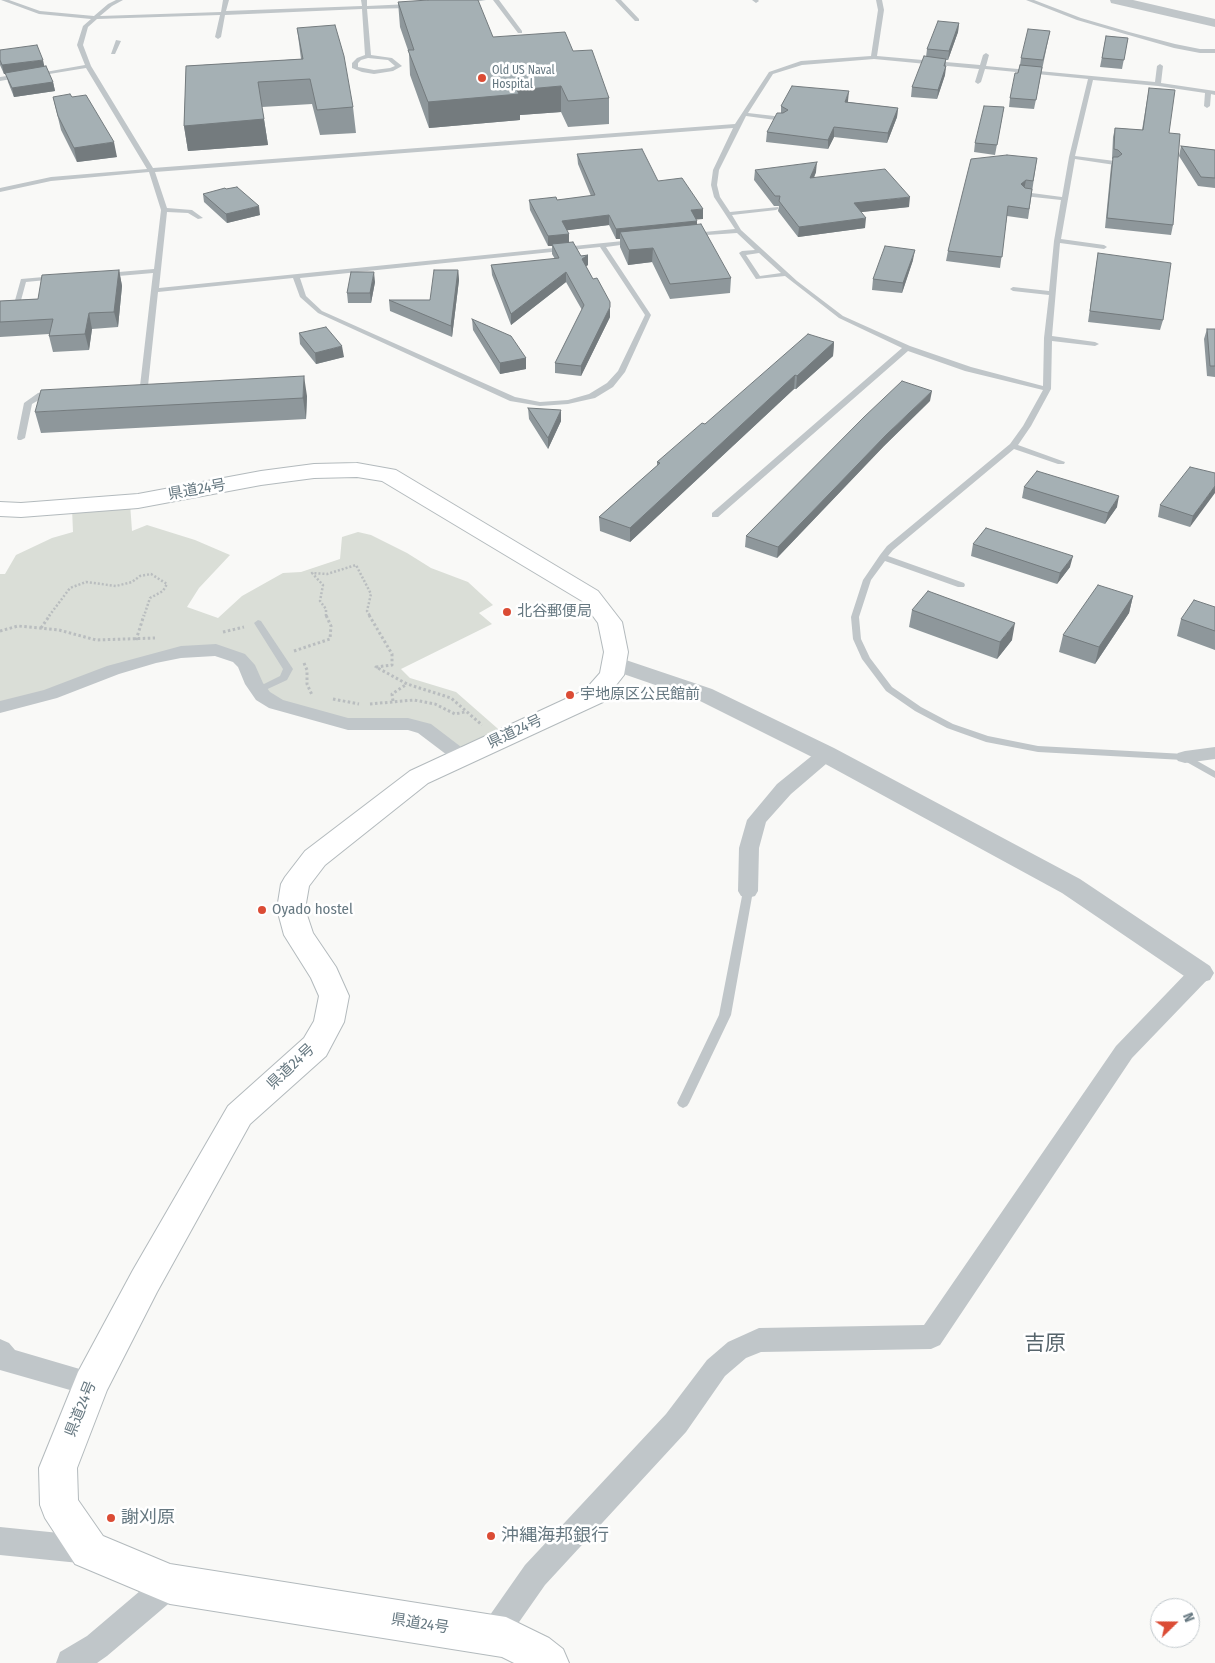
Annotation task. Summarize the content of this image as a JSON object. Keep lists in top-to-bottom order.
{
  "streets": {
    "main road": ["県道24号"]
  },
  "districts": ["吉原"],
  "places": [
    "Old US Naval Hospital",
    "北谷郵便局",
    "宇地原区公民館前",
    "Oyado hostel",
    "謝刈原",
    "沖縄海邦銀行"
  ],
  "north": "right"
}
